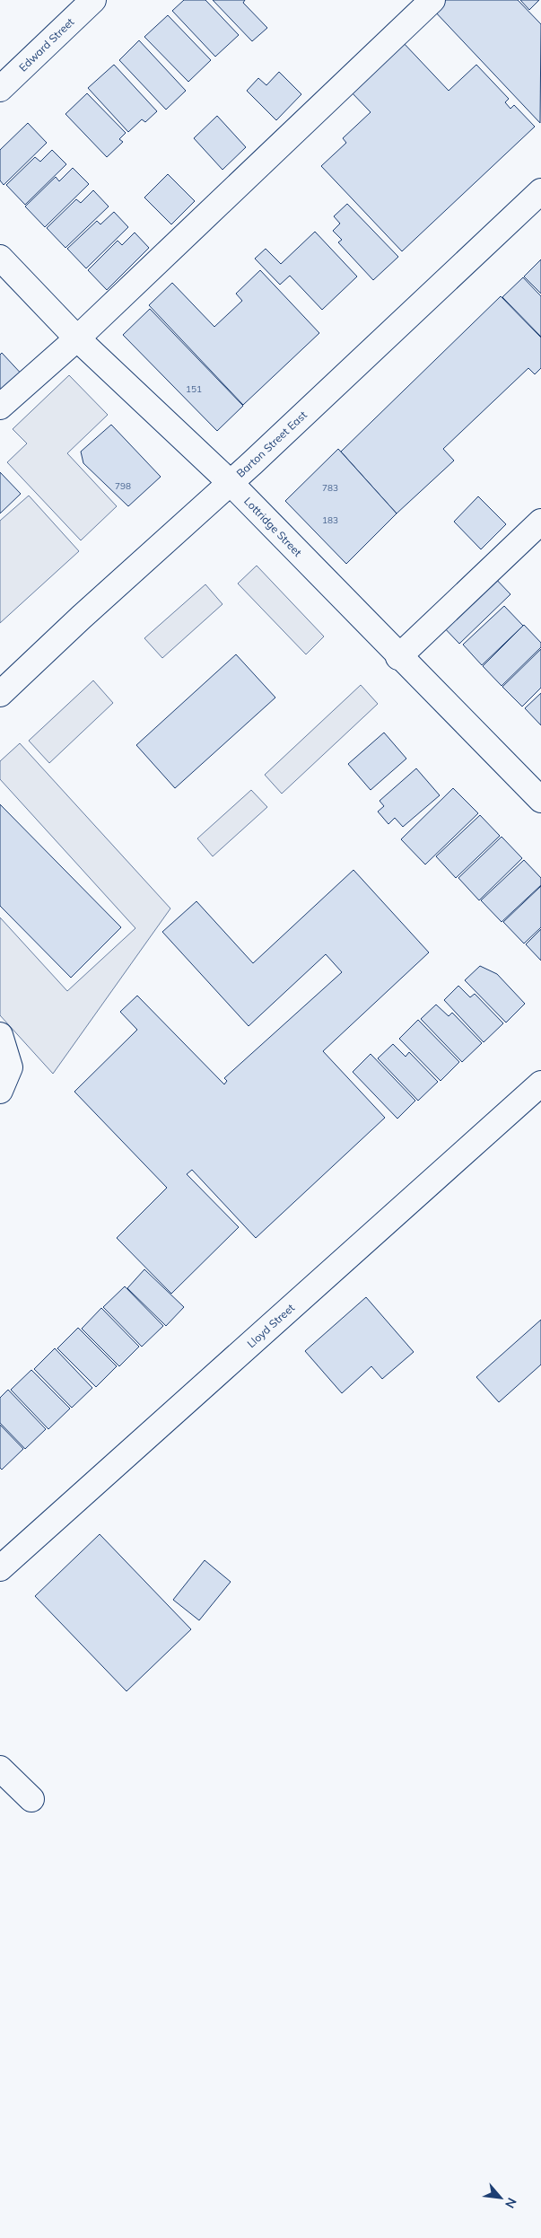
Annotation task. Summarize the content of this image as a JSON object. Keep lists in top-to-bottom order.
{
  "streets": {
    "street": [
      "Edward Street",
      "Barton Street East",
      "Lottridge Street",
      "Lloyd Street"
    ]
  },
  "crossings": [
    ["Barton Street East", "Lottridge Street"]
  ],
  "house_numbers": [
    "151",
    "798",
    "783",
    "183"
  ],
  "north": "bottom right"
}
